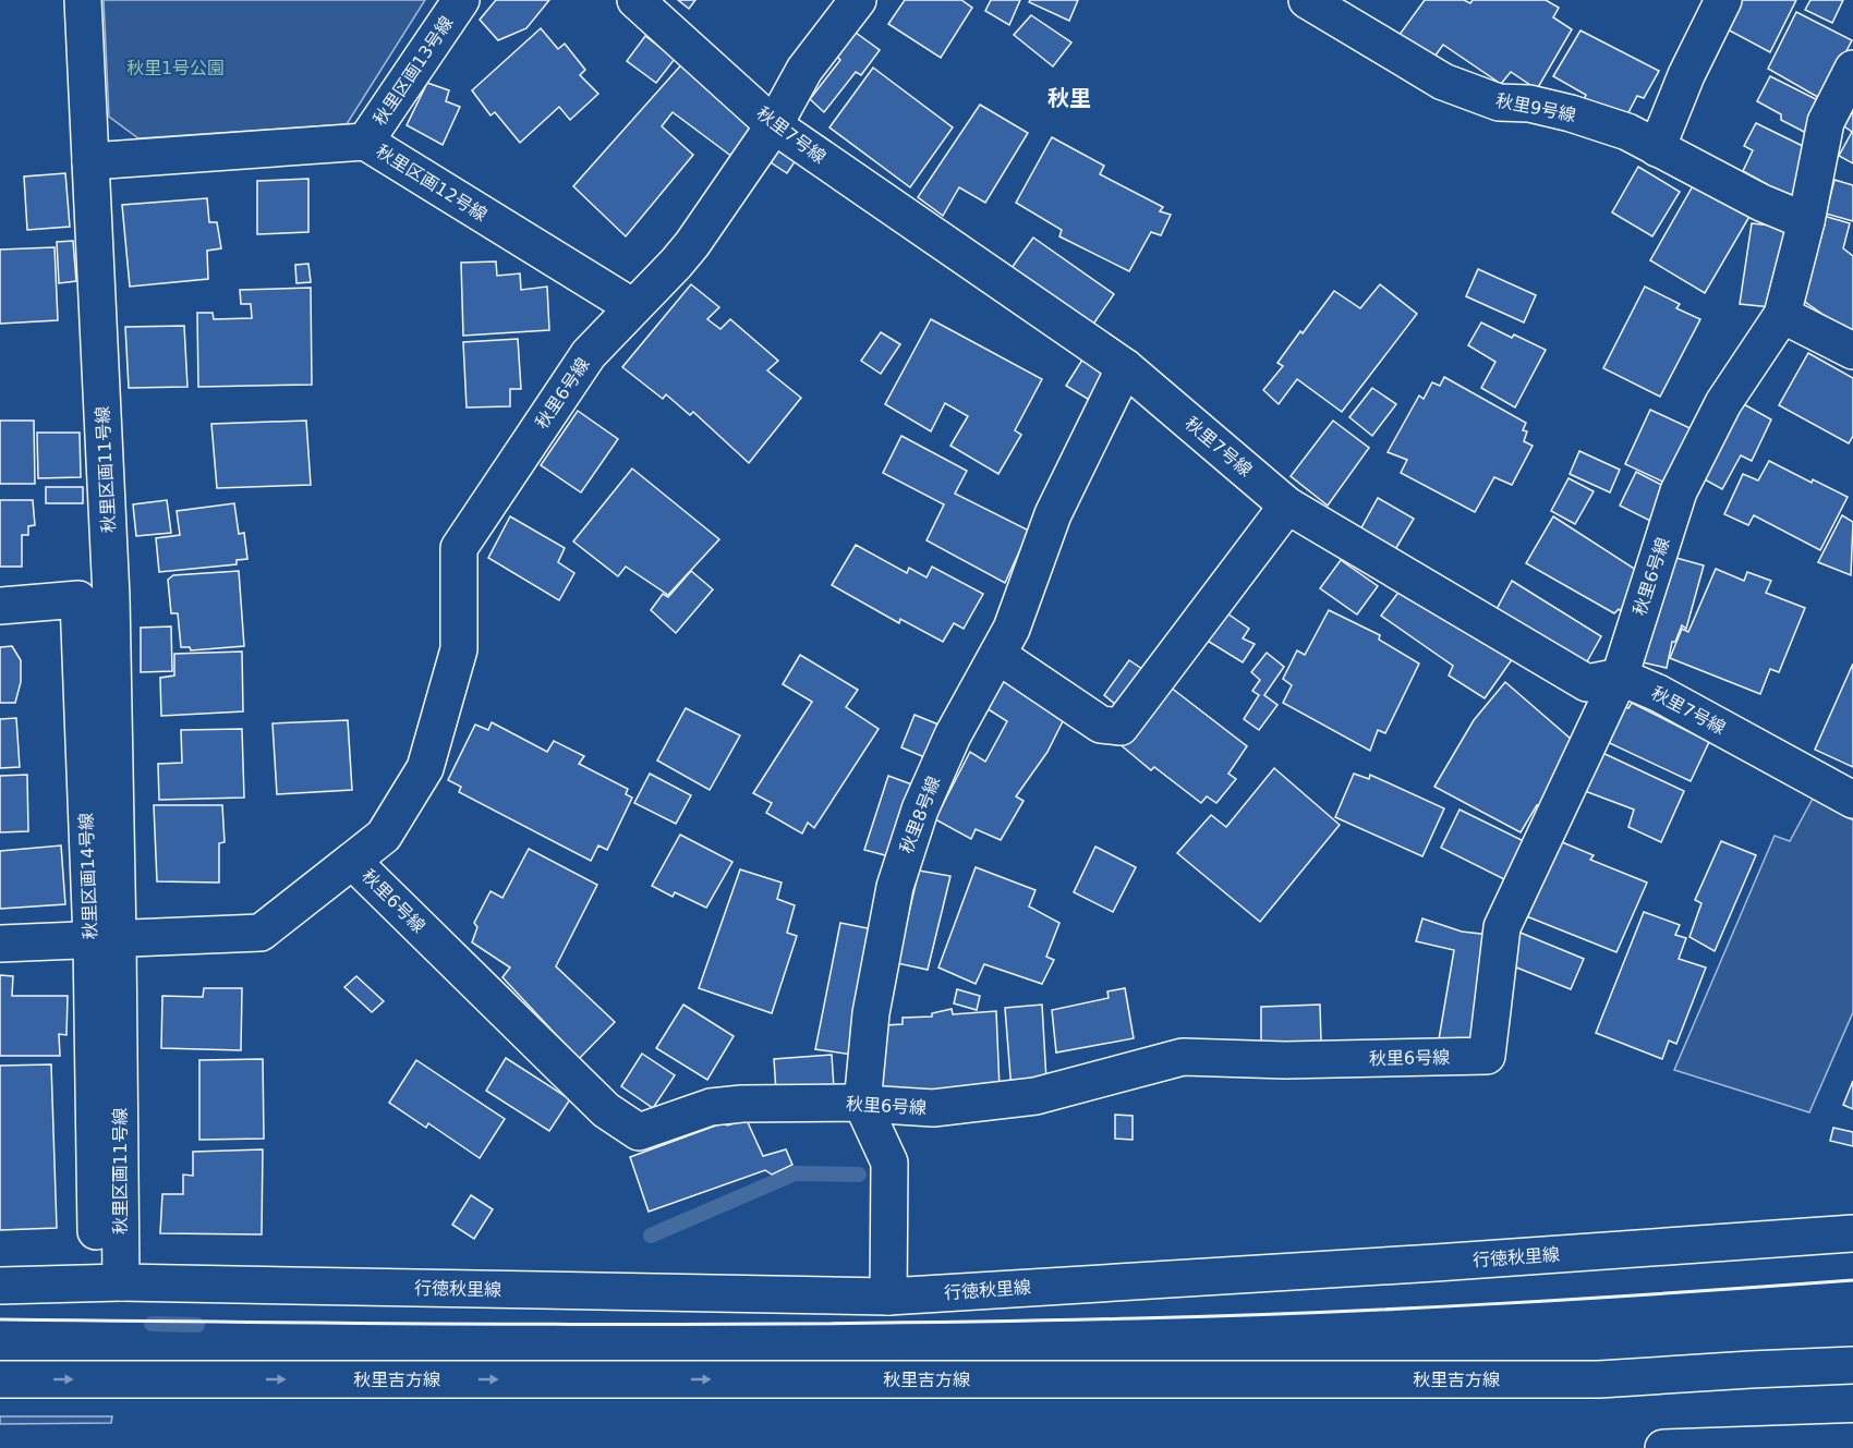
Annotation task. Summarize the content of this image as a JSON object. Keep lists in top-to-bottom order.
{
  "streets": {
    "street": [
      "秋里区画13号線",
      "秋里9号線",
      "秋里7号線",
      "秋里区画12号線",
      "秋里6号線",
      "秋里区画11号線",
      "秋里8号線",
      "秋里区画14号線",
      "行徳秋里線",
      "秋里吉方線"
    ]
  },
  "crossings": [
    ["秋里区画13号線", "秋里区画12号線"],
    ["秋里9号線", "秋里6号線"],
    ["秋里7号線", "秋里6号線"],
    ["秋里7号線", "秋里8号線"],
    ["秋里区画12号線", "秋里6号線"],
    ["秋里区画12号線", "秋里区画11号線"],
    ["秋里6号線", "秋里8号線"],
    ["秋里区画11号線", "秋里区画14号線"],
    ["秋里区画11号線", "行徳秋里線"],
    ["秋里8号線", "行徳秋里線"]
  ],
  "one_way": ["秋里吉方線"],
  "districts": ["秋里"],
  "parks": ["秋里1号公園"]
}
